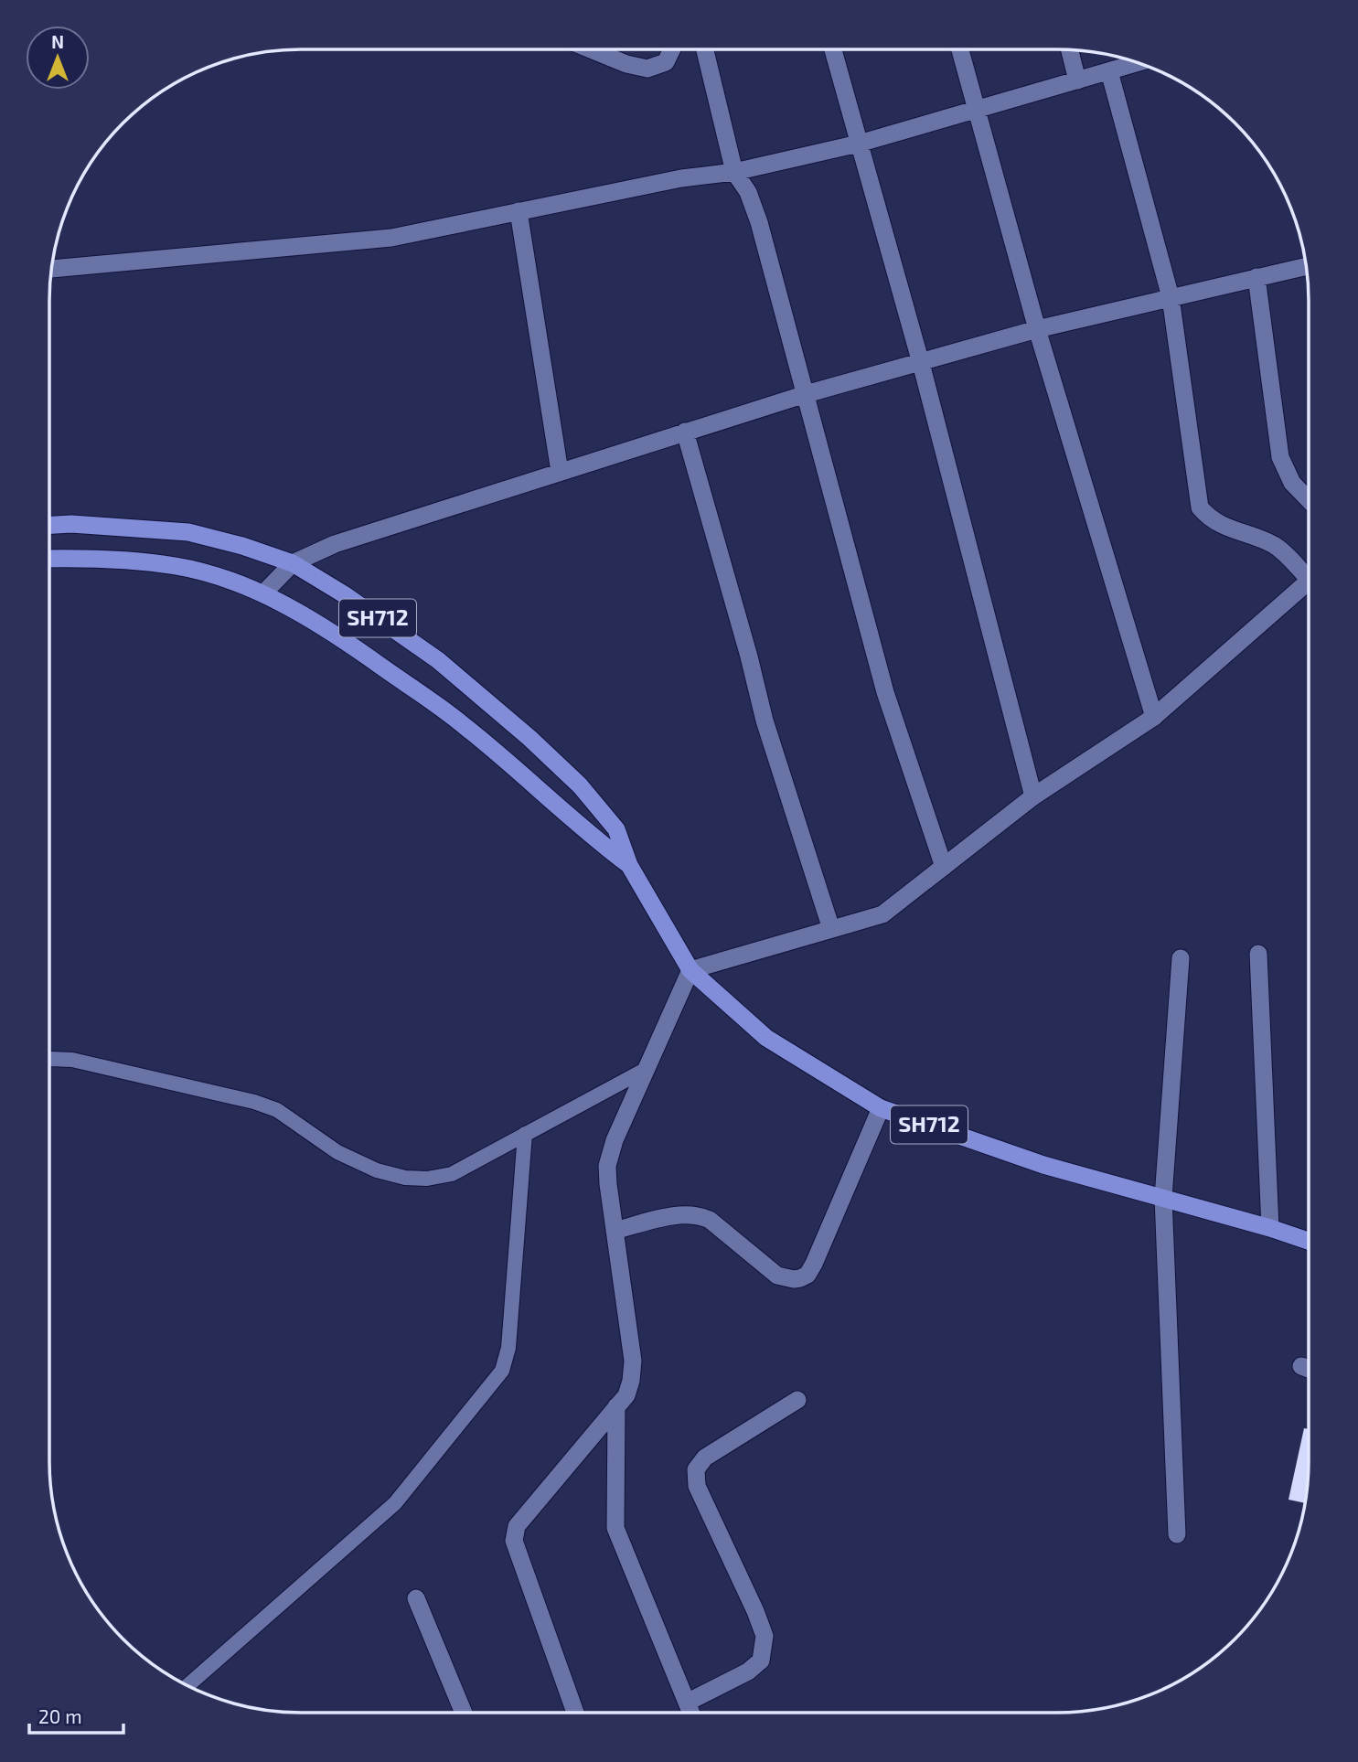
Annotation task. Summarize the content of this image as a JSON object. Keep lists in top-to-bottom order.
{
  "streets": {
    "main road": ["SH712"]
  },
  "scale_bar": "20 m",
  "north": "top"
}
